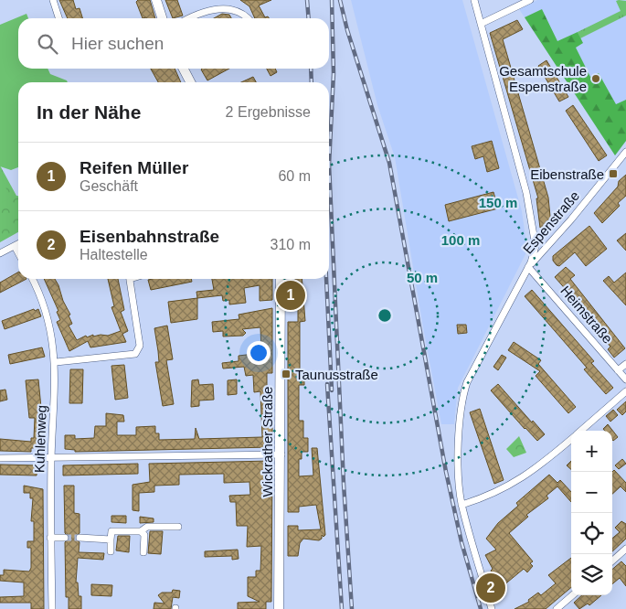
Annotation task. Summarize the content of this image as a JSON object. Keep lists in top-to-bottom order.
{
  "streets": {
    "main road": ["Wickrather Straße"],
    "street": ["Espenstraße", "Heimstraße", "Kuhlenweg"]
  },
  "crossings": [
    ["Espenstraße", "Heimstraße"]
  ],
  "places": {
    "other": ["Gesamtschule Espenstraße"],
    "transit": ["Eibenstraße", "Taunusstraße"]
  },
  "page": {
    "search": "Hier suchen",
    "heading": ["In der Nähe", "2 Ergebnisse"],
    "list": [
      {
        "mark": "1",
        "name": "Reifen Müller",
        "note": "Geschäft",
        "value": "60 m"
      },
      {
        "mark": "2",
        "name": "Eisenbahnstraße",
        "note": "Haltestelle",
        "value": "310 m"
      }
    ],
    "pins": ["1", "2"],
    "map_buttons": ["+", "−"]
  },
  "rings": ["150 m", "100 m", "50 m"]
}
